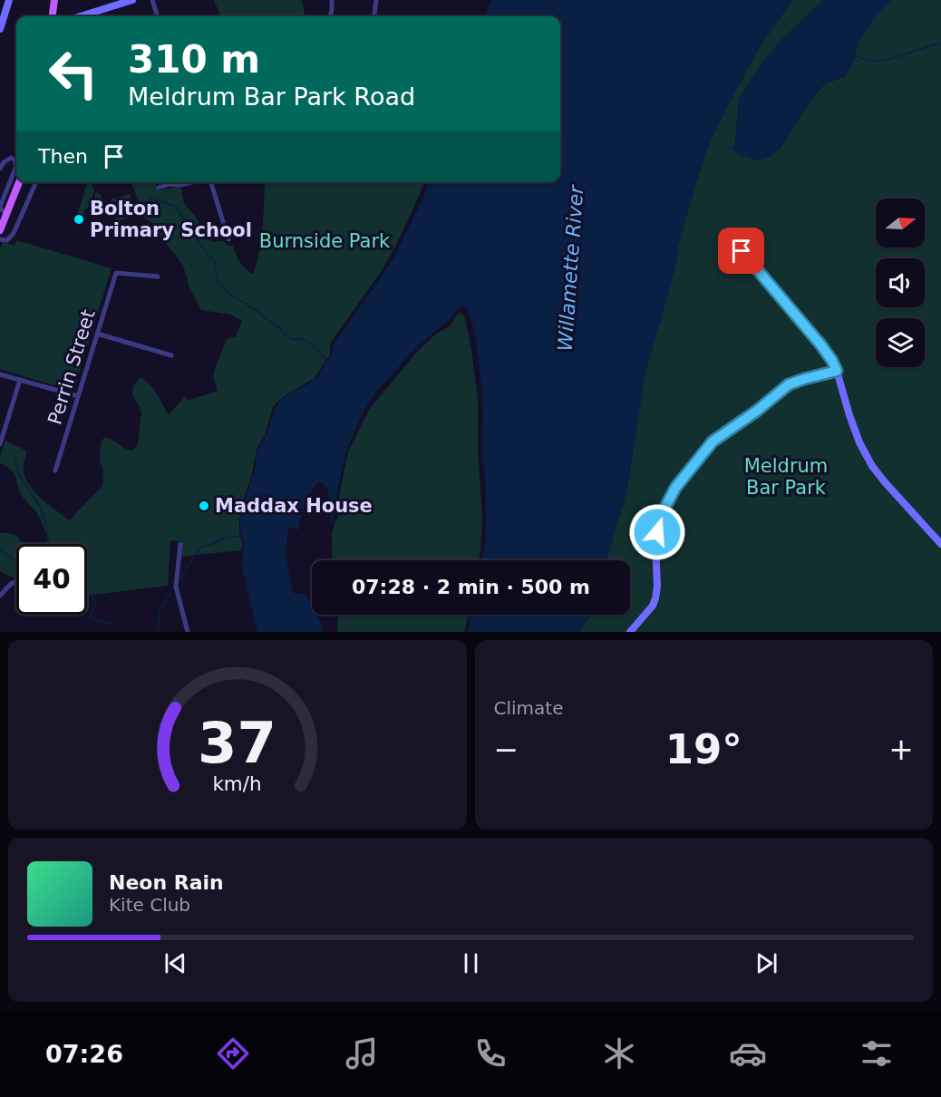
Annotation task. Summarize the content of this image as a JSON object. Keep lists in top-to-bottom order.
{
  "streets": {
    "street": ["Perrin Street"]
  },
  "water": ["Willamette River"],
  "parks": ["Burnside Park", "Meldrum Bar Park"],
  "places": ["Bolton Primary School", "Maddax House"],
  "north": "right",
  "page": {
    "turn": ["310 m", "Meldrum Bar Park Road"],
    "then": "Then",
    "limit": "40",
    "trip": "07:28 · 2 min · 500 m",
    "tile": "Climate",
    "heat": ["−", "19°", "+"],
    "song": ["Neon Rain", "Kite Club"],
    "tabs": "07:26",
    "gauge": ["37", "km/h"]
  }
}
